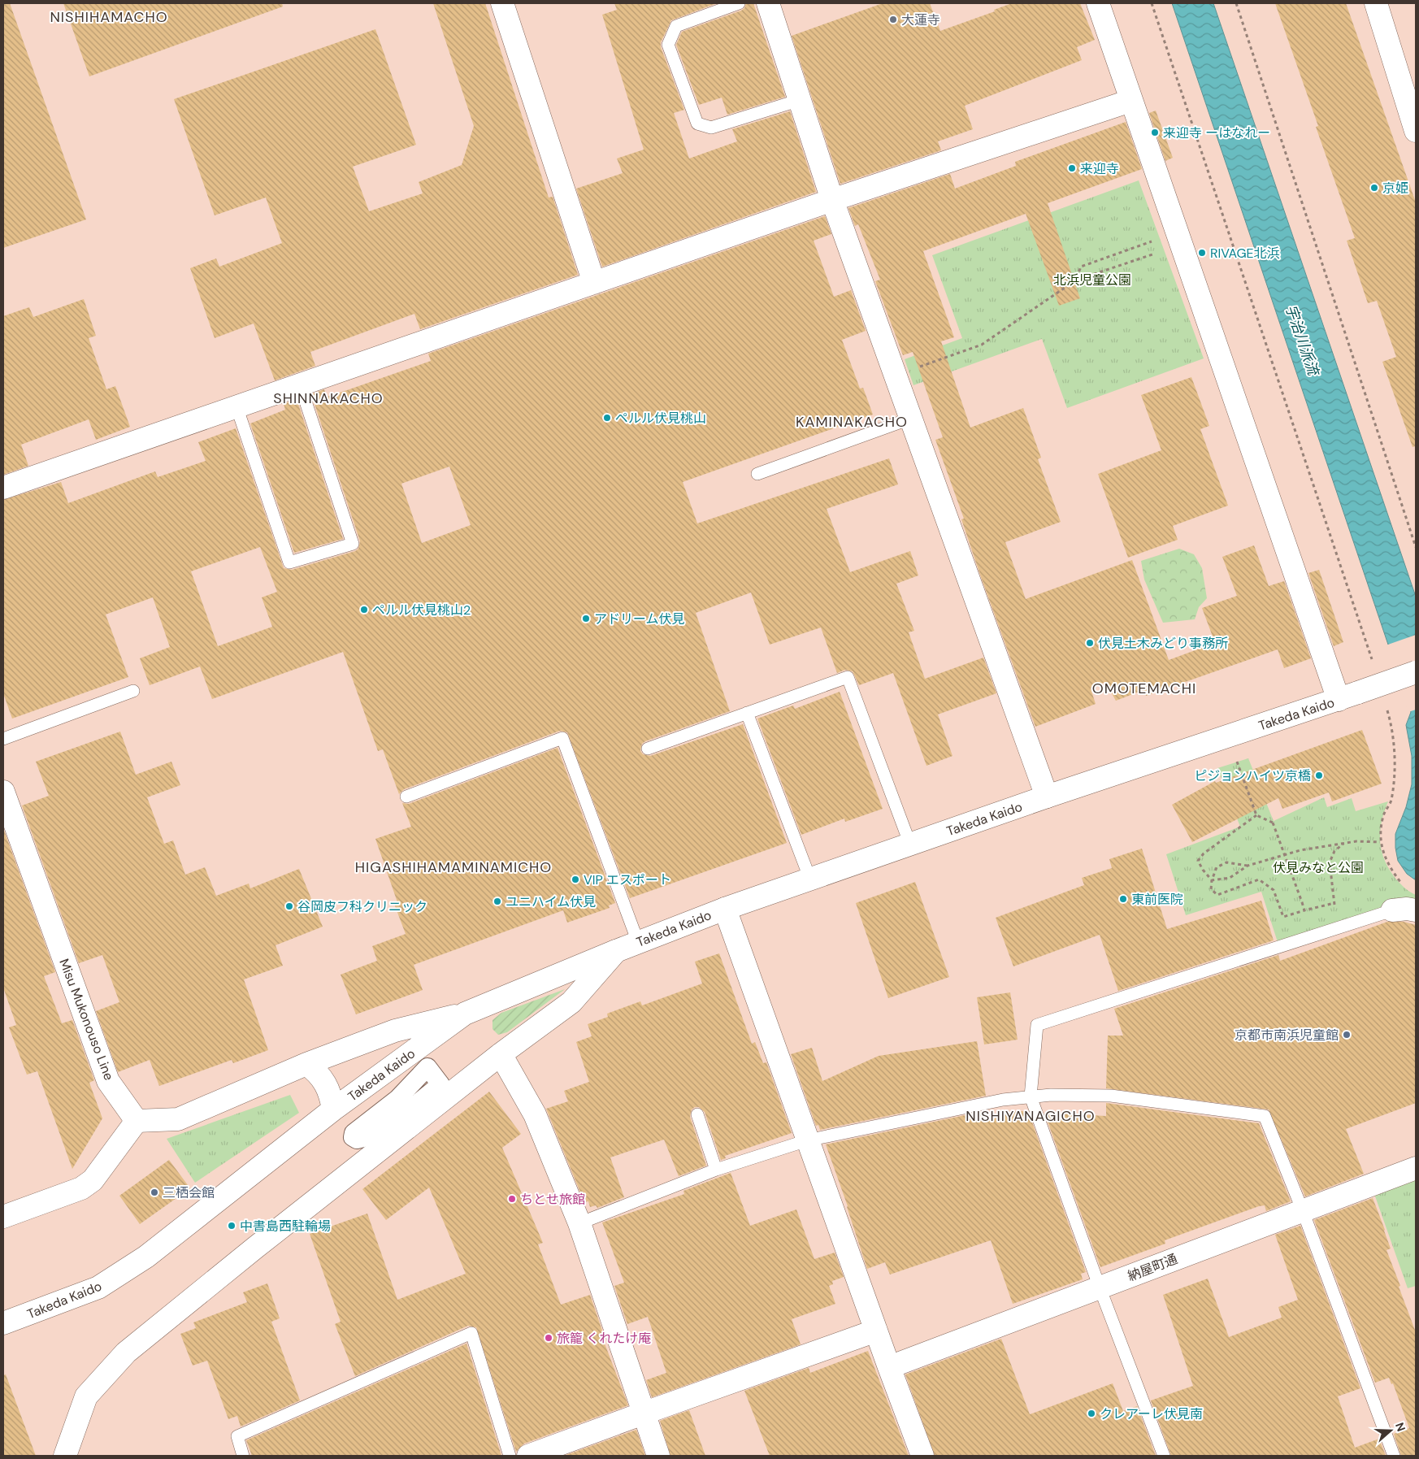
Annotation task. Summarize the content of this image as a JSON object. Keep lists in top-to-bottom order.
{
  "streets": {
    "street": ["Takeda Kaido", "Misu Mukonouso Line", "納屋町通"]
  },
  "districts": [
    "NISHIHAMACHO",
    "SHINNAKACHO",
    "KAMINAKACHO",
    "OMOTEMACHI",
    "HIGASHIHAMAMINAMICHO",
    "NISHIYANAGICHO"
  ],
  "water": ["宇治川派流"],
  "parks": ["北浜児童公園", "伏見みなと公園"],
  "places": [
    "大蓮寺",
    "来迎寺 ーはなれー",
    "来迎寺",
    "京姫",
    "RIVAGE北浜",
    "ペルル伏見桃山",
    "ペルル伏見桃山2",
    "アドリーム伏見",
    "伏見土木みどり事務所",
    "ピジョンハイツ京橋",
    "VIP エスポート",
    "東前医院",
    "ユニハイム伏見",
    "谷岡皮フ科クリニック",
    "京都市南浜児童館",
    "三栖会館",
    "ちとせ旅館",
    "中書島西駐輪場",
    "旅籠 くれたけ庵",
    "クレアーレ伏見南"
  ],
  "north": "right"
}
